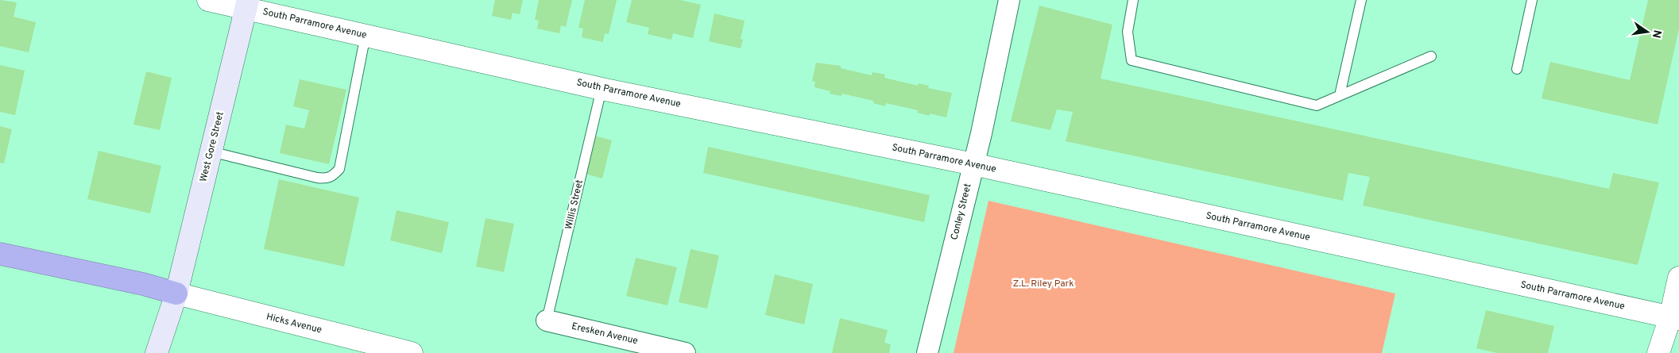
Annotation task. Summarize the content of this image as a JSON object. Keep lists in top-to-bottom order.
{
  "streets": {
    "main road": ["West Gore Street"],
    "street": [
      "South Parramore Avenue",
      "Conley Street",
      "Hicks Avenue",
      "Eresken Avenue"
    ],
    "lane": ["Willis Street"]
  },
  "crossings": [
    ["South Parramore Avenue", "West Gore Street"],
    ["South Parramore Avenue", "Willis Street"],
    ["South Parramore Avenue", "Conley Street"],
    ["West Gore Street", "Hicks Avenue"],
    ["Willis Street", "Eresken Avenue"]
  ],
  "parks": ["Z.L. Riley Park"],
  "north": "right"
}
